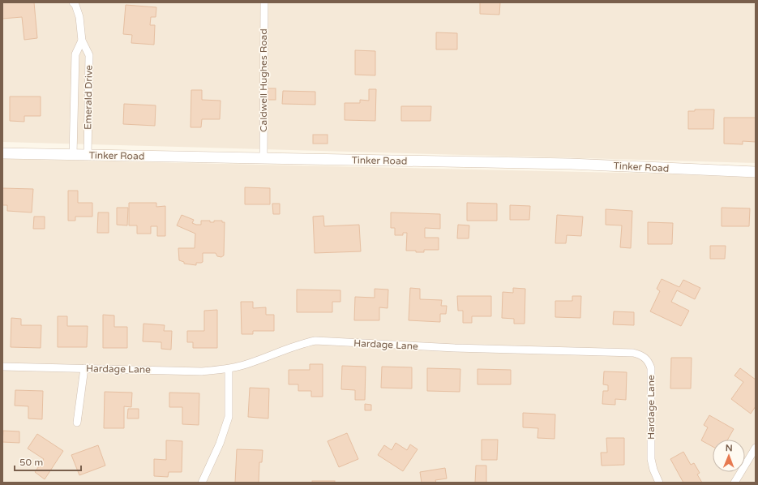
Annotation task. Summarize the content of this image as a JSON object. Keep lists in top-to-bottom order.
{
  "streets": {
    "main road": ["Tinker Road"],
    "street": ["Caldwell Hughes Road", "Emerald Drive", "Hardage Lane"]
  },
  "crossings": [
    ["Caldwell Hughes Road", "Tinker Road"],
    ["Emerald Drive", "Tinker Road"]
  ],
  "scale_bar": "50 m",
  "north": "top"
}
